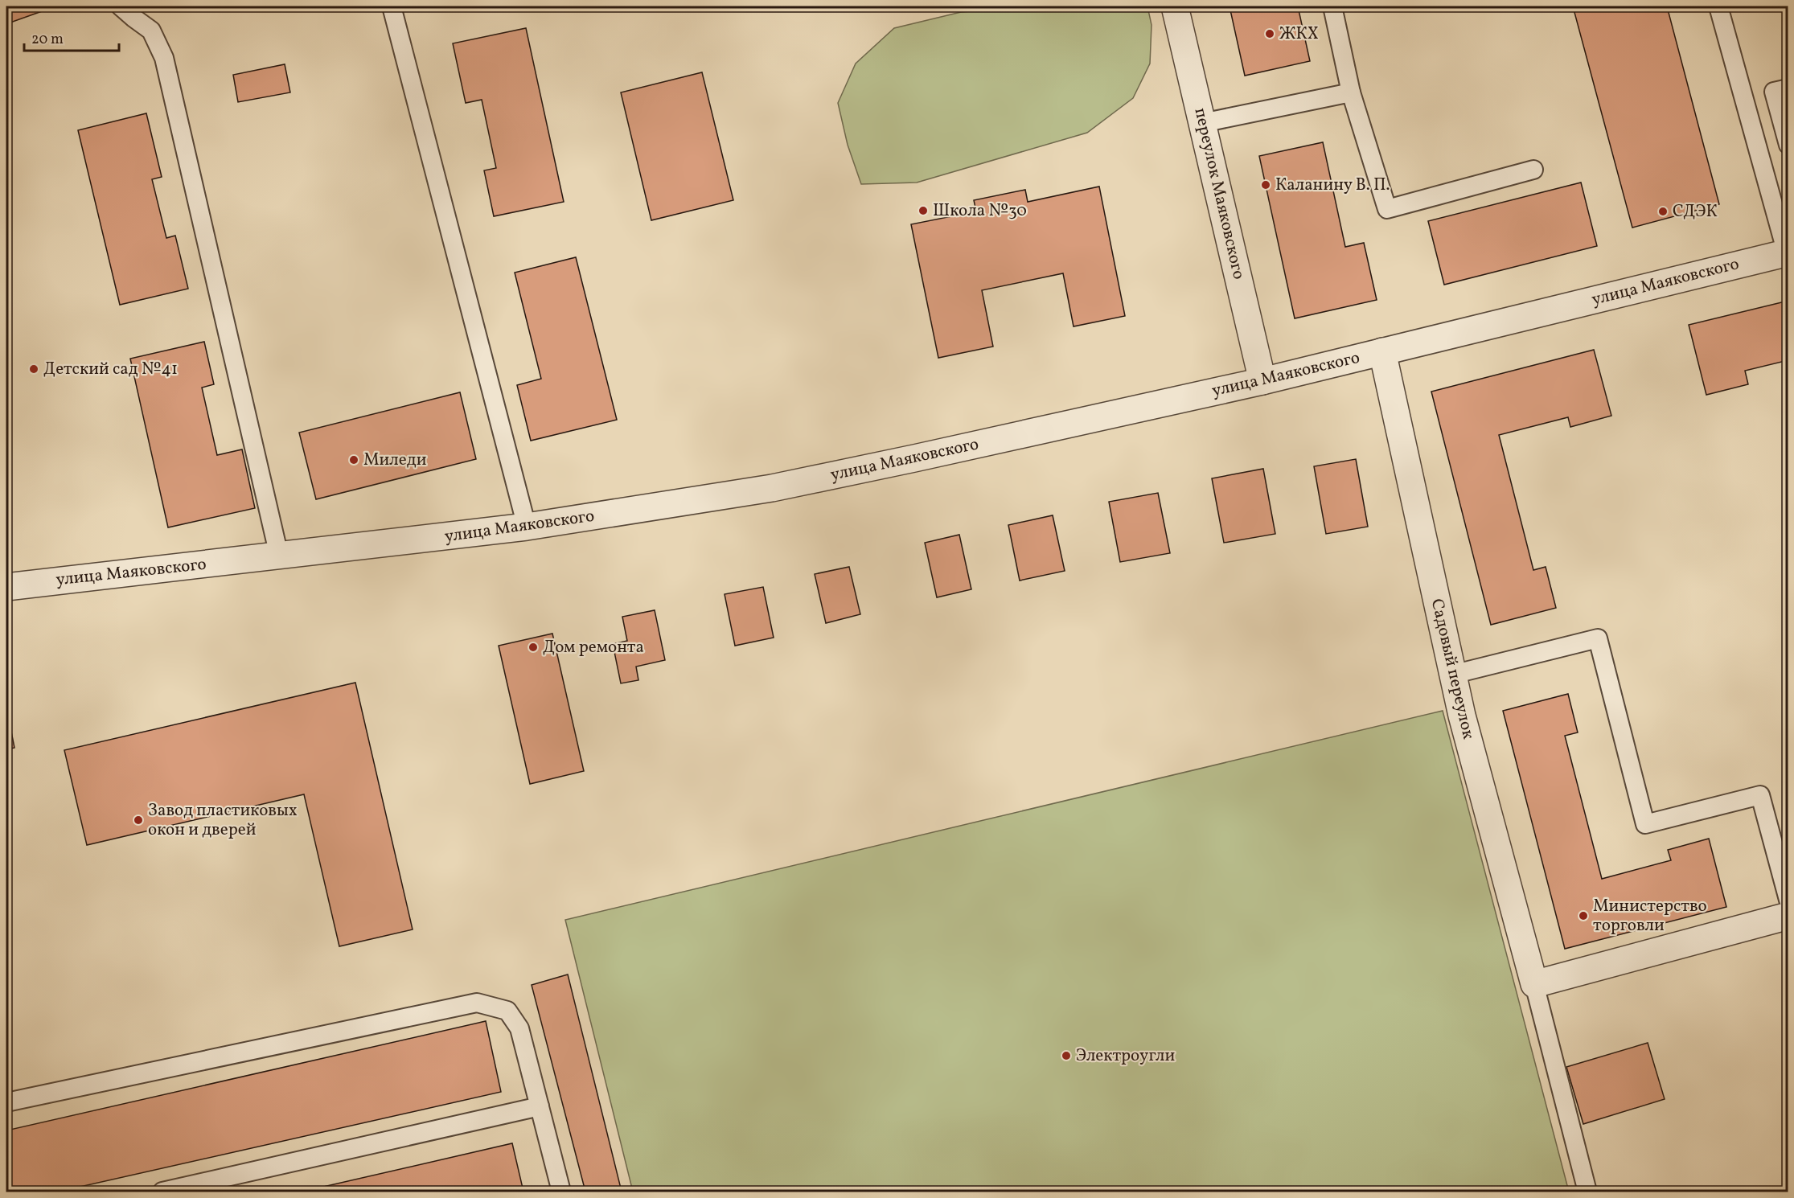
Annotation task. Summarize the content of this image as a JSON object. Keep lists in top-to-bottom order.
{
  "streets": {
    "street": ["переулок Маяковского", "улица Маяковского", "Садовый переулок"]
  },
  "crossings": [
    ["переулок Маяковского", "улица Маяковского"],
    ["улица Маяковского", "Садовый переулок"]
  ],
  "places": [
    "ЖКХ",
    "Каланину В. П.",
    "Школа №30",
    "СДЭК",
    "Детский сад №41",
    "Миледи",
    "Дом ремонта",
    "Завод пластиковых окон и дверей",
    "Министерство торговли",
    "Электроугли"
  ],
  "scale_bar": "20 m"
}
